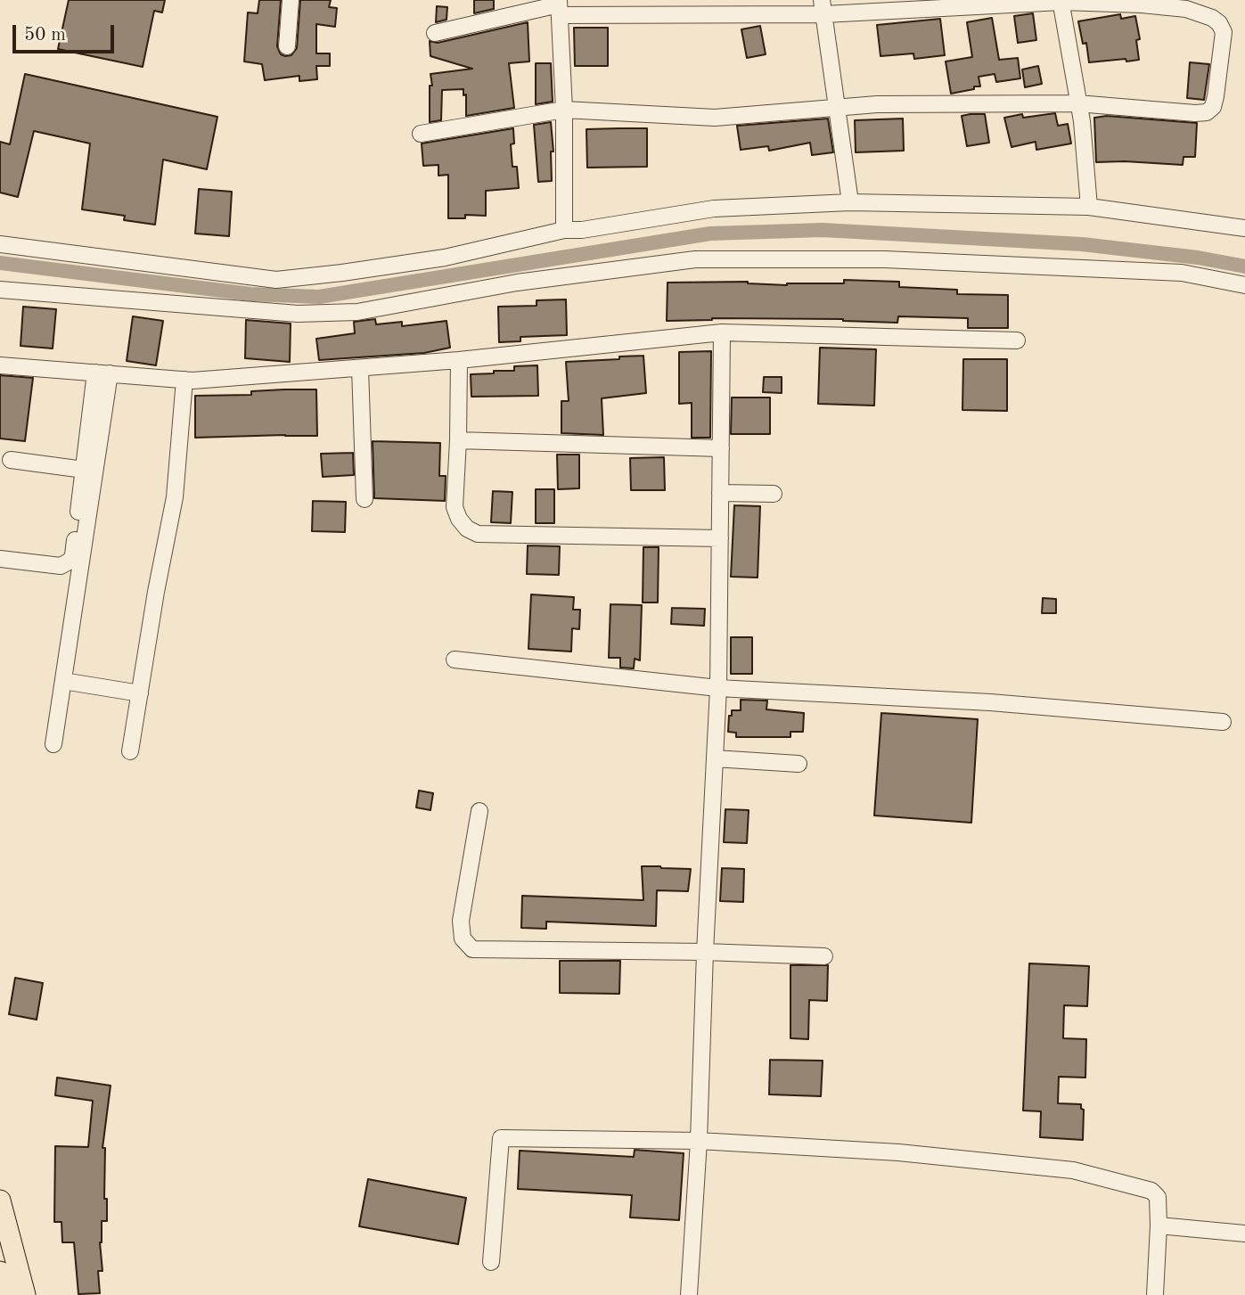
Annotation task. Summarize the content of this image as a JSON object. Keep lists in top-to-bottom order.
{
  "scale_bar": "50 m"
}
